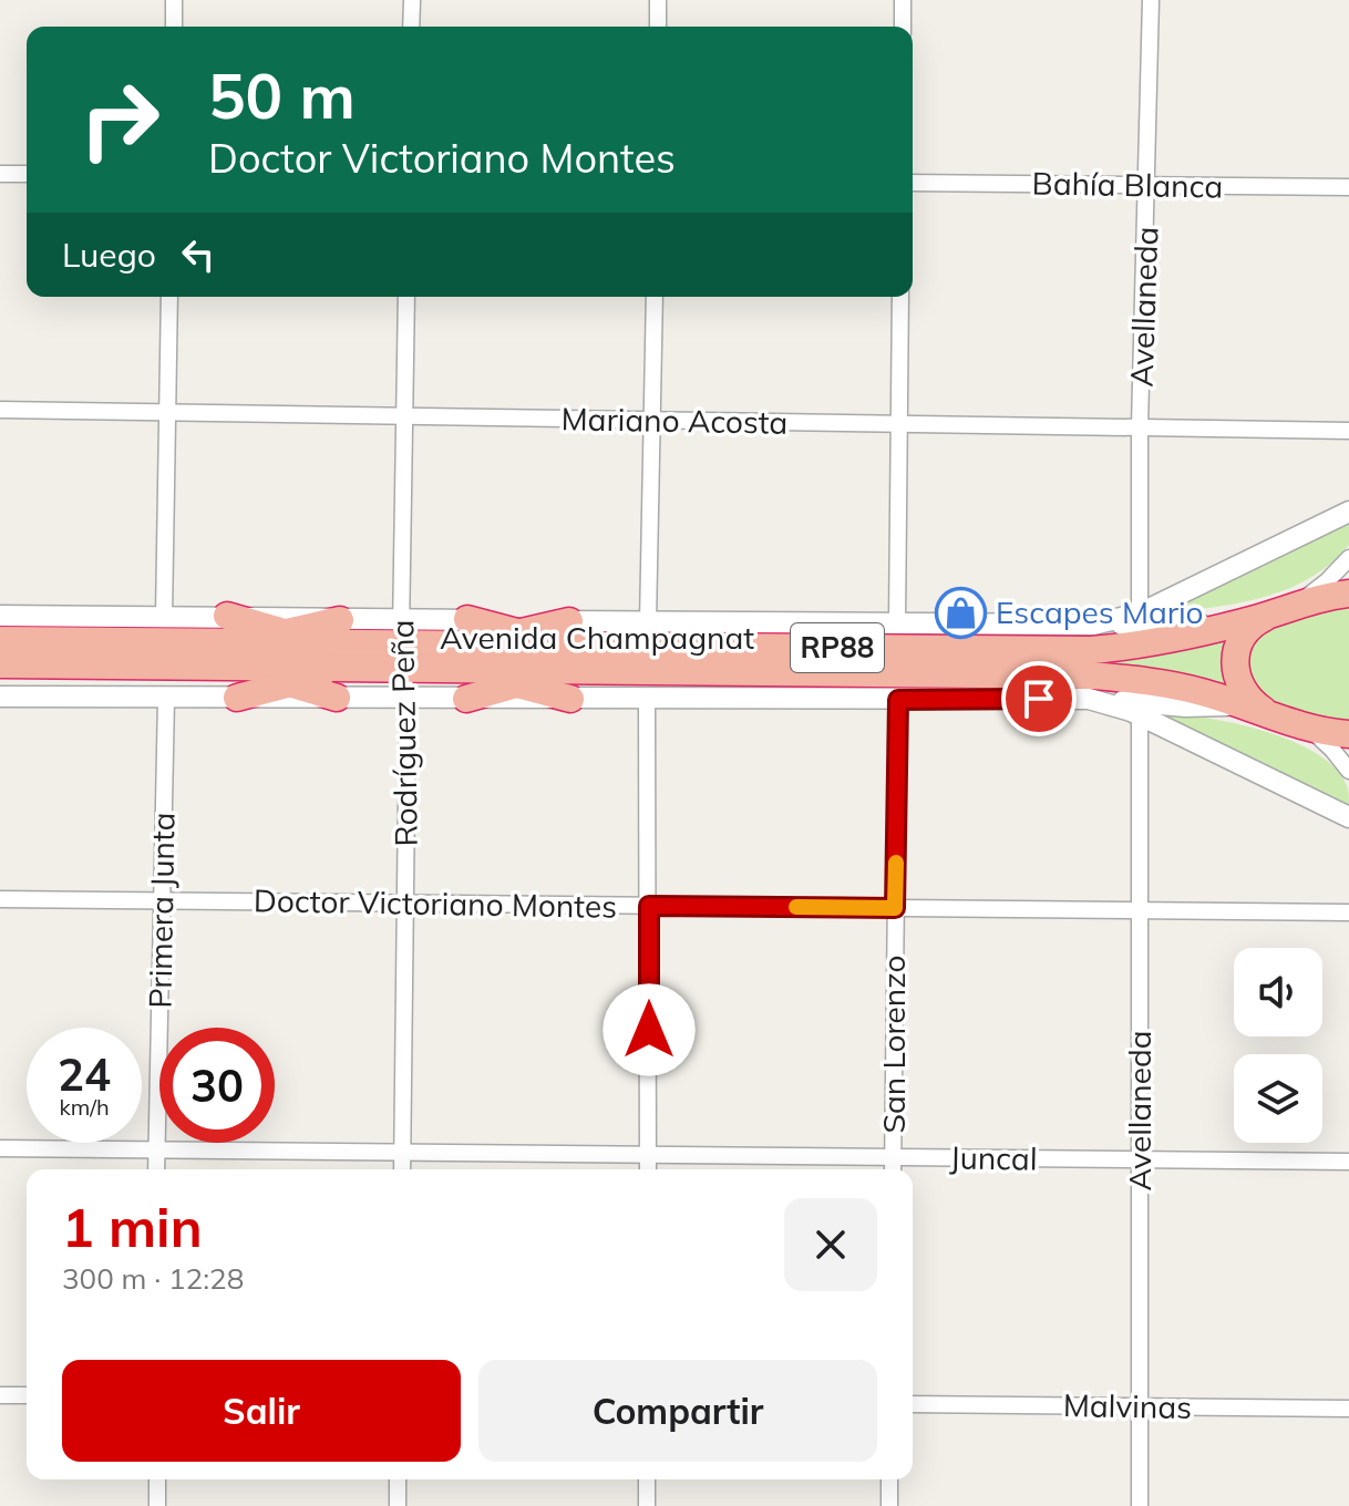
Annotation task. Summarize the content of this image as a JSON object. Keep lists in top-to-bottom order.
{
  "streets": {
    "highway": ["Avenida Champagnat", "RP88"],
    "street": [
      "Bahía Blanca",
      "Avellaneda",
      "Mariano Acosta",
      "Rodríguez Peña",
      "Doctor Victoriano Montes",
      "Primera Junta",
      "San Lorenzo",
      "Juncal",
      "Malvinas"
    ]
  },
  "crossings": [
    ["Bahía Blanca", "Avellaneda"],
    ["Avellaneda", "Mariano Acosta"],
    ["Avellaneda", "Avenida Champagnat"],
    ["Avellaneda", "Doctor Victoriano Montes"],
    ["Avellaneda", "Juncal"],
    ["Avellaneda", "Malvinas"],
    ["Mariano Acosta", "Rodríguez Peña"],
    ["Avenida Champagnat", "RP88"],
    ["Avenida Champagnat", "Rodríguez Peña"],
    ["Avenida Champagnat", "Primera Junta"],
    ["Avenida Champagnat", "San Lorenzo"],
    ["Rodríguez Peña", "Doctor Victoriano Montes"],
    ["Rodríguez Peña", "Juncal"],
    ["Doctor Victoriano Montes", "Primera Junta"],
    ["Doctor Victoriano Montes", "San Lorenzo"],
    ["Primera Junta", "Juncal"],
    ["San Lorenzo", "Juncal"]
  ],
  "places": {
    "shop": ["Escapes Mario"]
  },
  "page": {
    "turn": ["50 m", "Doctor Victoriano Montes"],
    "then": "Luego",
    "speed": "24 km/h",
    "limit": "30",
    "heading": ["1 min", "300 m · 12:28"],
    "buttons": ["Salir", "Compartir"]
  }
}
